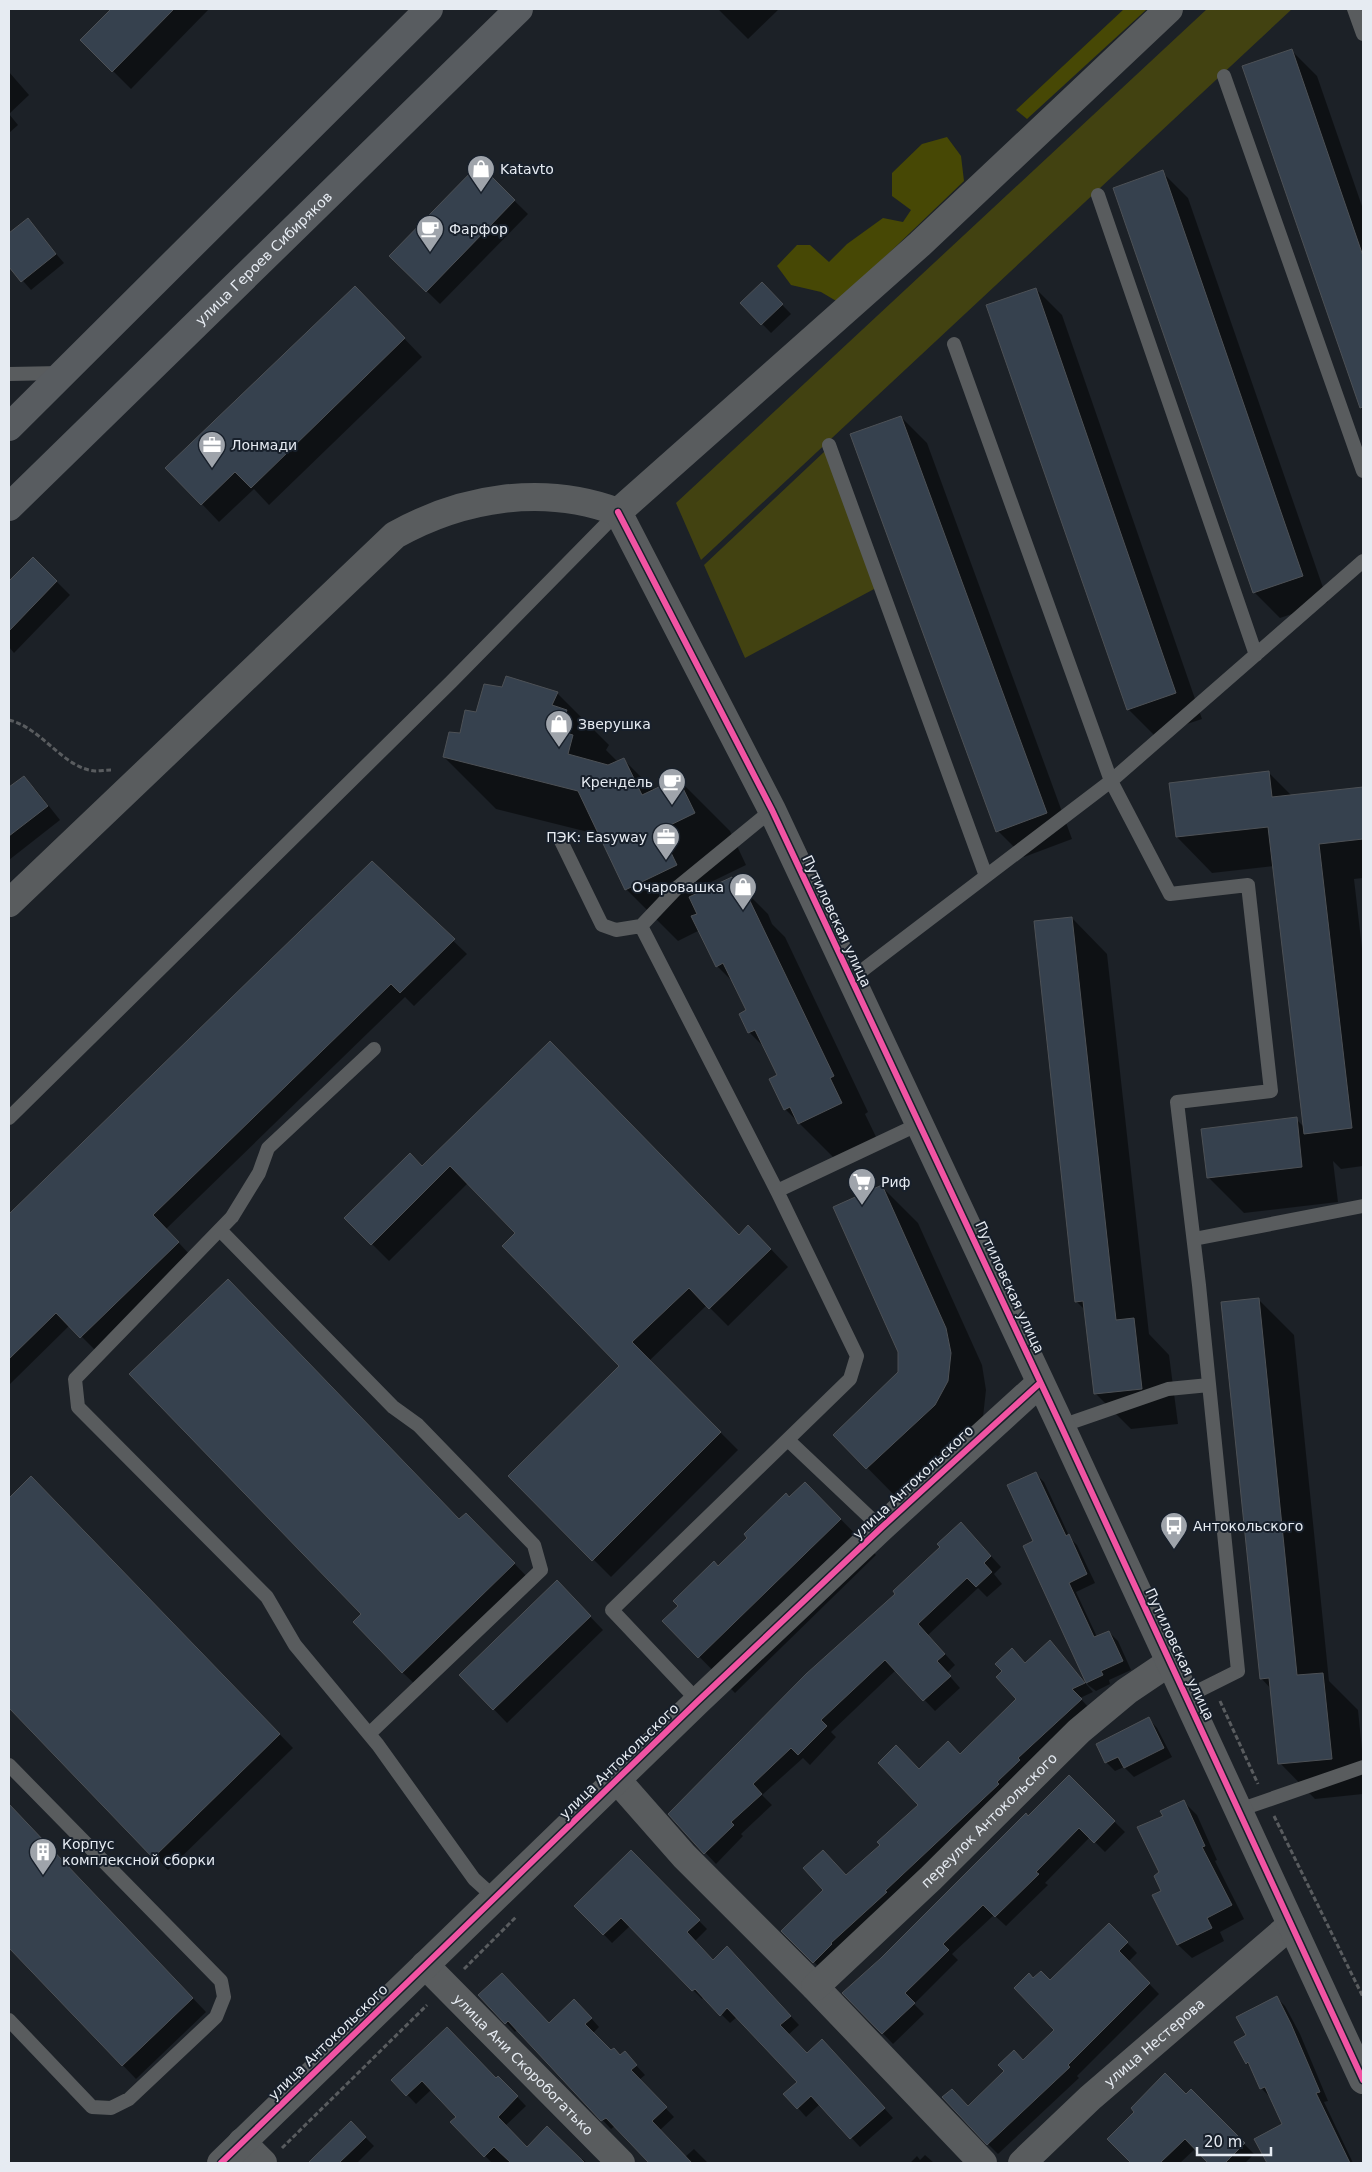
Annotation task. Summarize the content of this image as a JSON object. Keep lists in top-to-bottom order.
{
  "streets": {
    "highway": ["улица Героев Сибиряков"],
    "street": [
      "Путиловская улица",
      "улица Антокольского",
      "переулок Антокольского",
      "улица Нестерова",
      "улица Ани Скоробогатько"
    ]
  },
  "crossings": [
    ["Путиловская улица", "улица Антокольского"],
    ["Путиловская улица", "переулок Антокольского"],
    ["Путиловская улица", "улица Нестерова"],
    ["улица Антокольского", "улица Ани Скоробогатько"]
  ],
  "places": {
    "shop": ["Katavto", "Зверушка", "Очаровашка"],
    "cafe": ["Фарфор", "Крендель"],
    "office": ["Лонмади", "ПЭК: Easyway"],
    "supermarket": ["Риф"],
    "bus stop": ["Антокольского"],
    "building": ["Корпус комплексной сборки"]
  },
  "scale_bar": "20 m"
}
